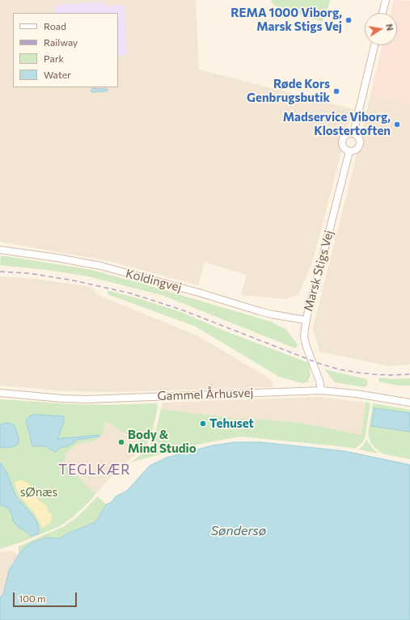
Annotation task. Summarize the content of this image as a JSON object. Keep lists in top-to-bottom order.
{
  "streets": {
    "street": ["Marsk Stigs Vej", "Koldingvej", "Gammel Århusvej"]
  },
  "crossings": [
    ["Marsk Stigs Vej", "Koldingvej"],
    ["Marsk Stigs Vej", "Gammel Århusvej"]
  ],
  "districts": ["TEGLKÆR"],
  "water": ["Søndersø"],
  "parks": ["sØnæs"],
  "places": [
    "REMA 1000 Viborg, Marsk Stigs Vej",
    "Røde Kors Genbrugsbutik",
    "Madservice Viborg, Klostertoften",
    "Tehuset",
    "Body & Mind Studio"
  ],
  "legend": [
    "Road",
    "Railway",
    "Park",
    "Water"
  ],
  "scale_bar": "100 m",
  "north": "right"
}
